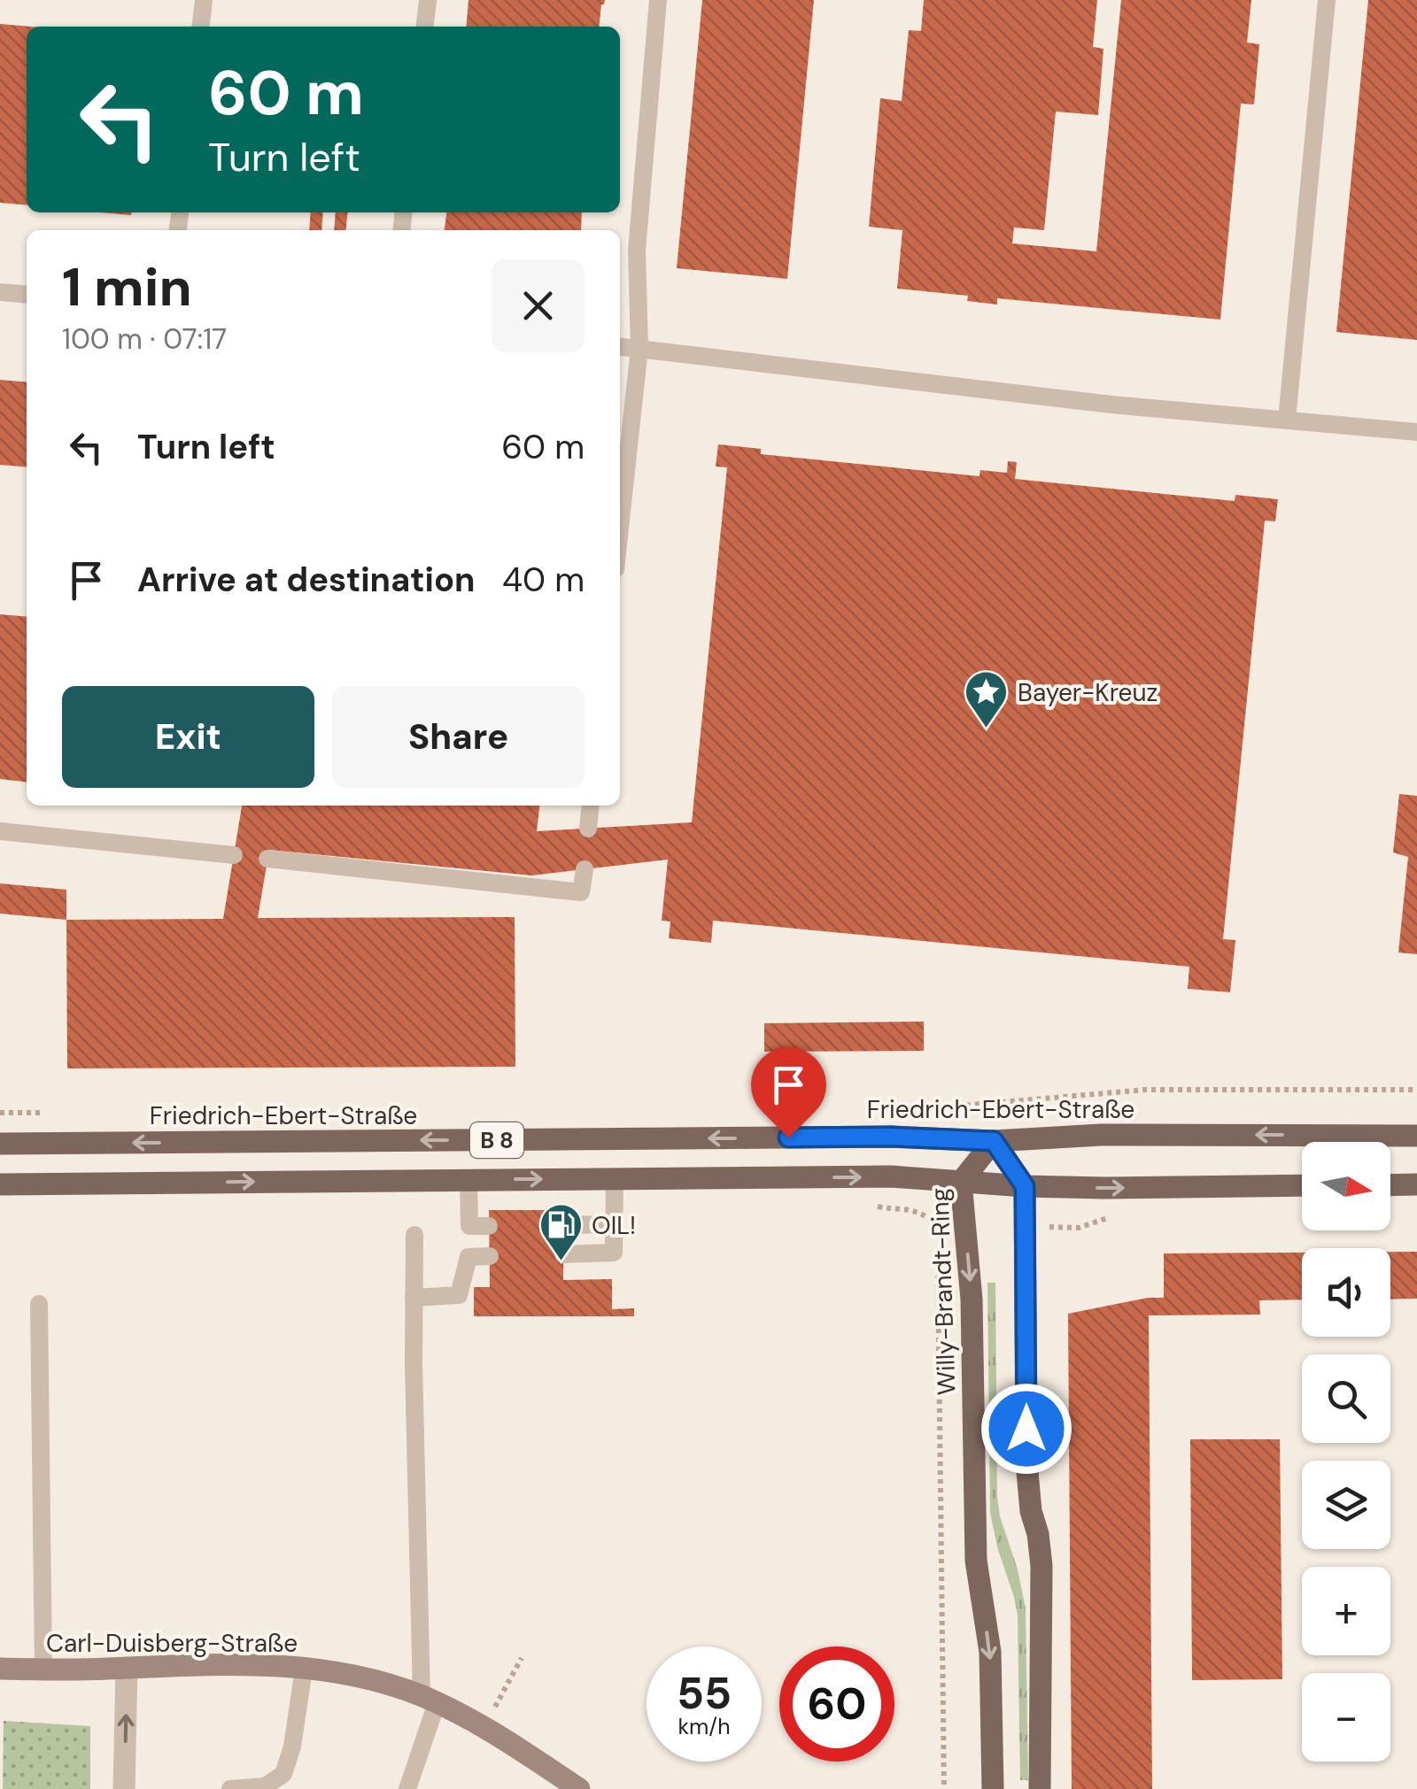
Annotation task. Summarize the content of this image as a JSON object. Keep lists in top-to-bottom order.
{
  "streets": {
    "main road": ["Friedrich-Ebert-Straße", "B 8", "Willy-Brandt-Ring"],
    "street": ["Carl-Duisberg-Straße"]
  },
  "crossings": [
    ["Friedrich-Ebert-Straße", "Willy-Brandt-Ring"],
    ["B 8", "Willy-Brandt-Ring"]
  ],
  "places": {
    "place": ["Bayer-Kreuz"],
    "fuel station": ["OIL!"]
  },
  "north": "right",
  "page": {
    "turn": ["60 m", "Turn left"],
    "heading": ["1 min", "100 m · 07:17"],
    "list": [
      {
        "name": "Turn left",
        "value": "60 m"
      },
      {
        "name": "Arrive at destination",
        "value": "40 m"
      }
    ],
    "buttons": ["Exit", "Share"],
    "map_buttons": ["+", "−"],
    "speed": "55 km/h",
    "limit": "60"
  }
}
